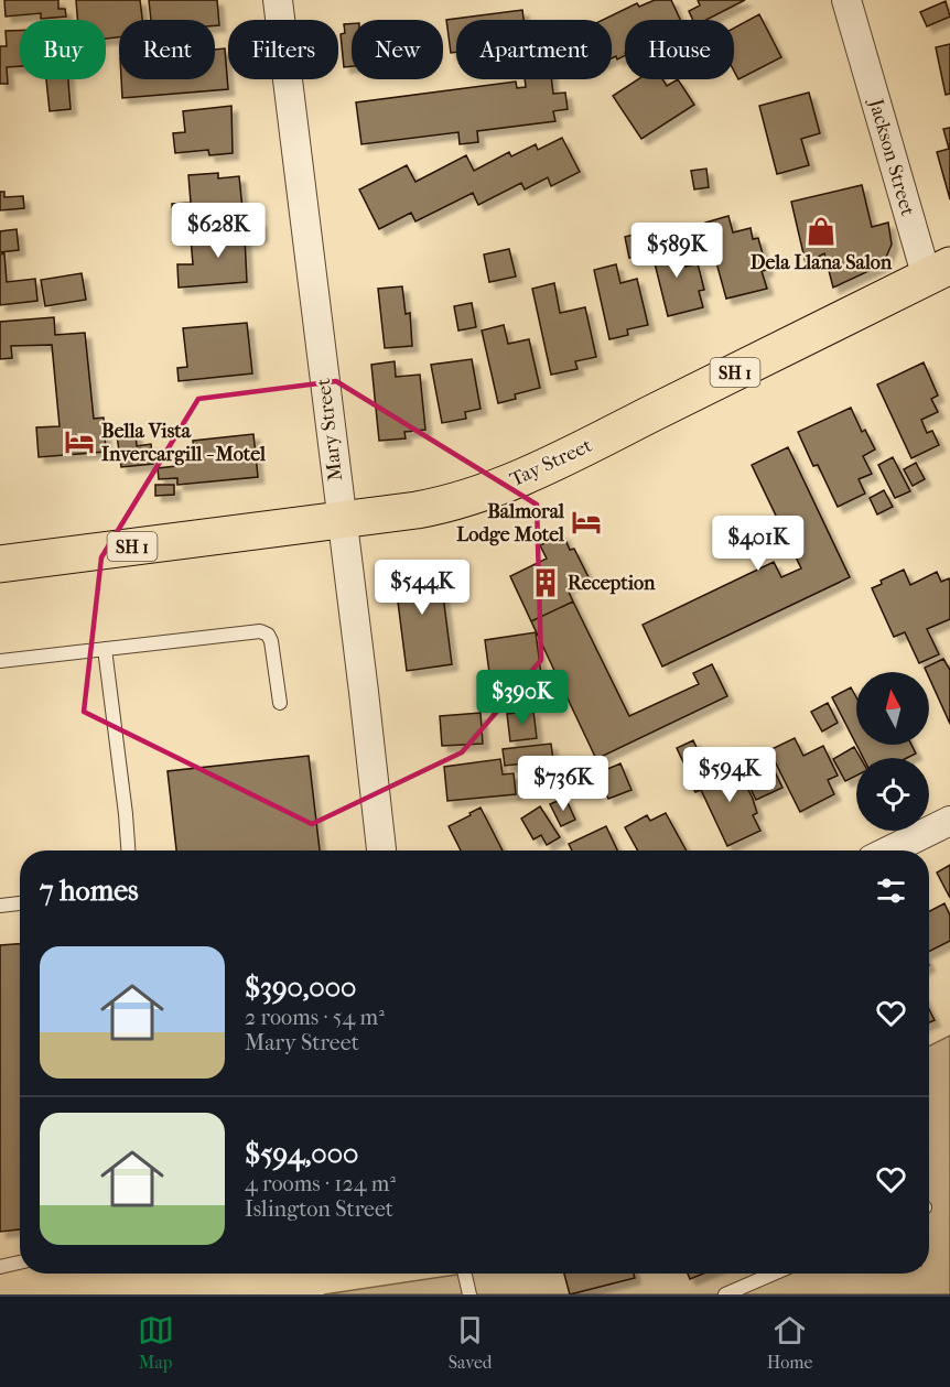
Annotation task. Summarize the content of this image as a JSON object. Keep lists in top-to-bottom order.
{
  "streets": {
    "highway": ["SH 1", "Tay Street"],
    "street": ["Jackson Street", "Mary Street"]
  },
  "crossings": [
    ["Jackson Street", "Tay Street"],
    ["Mary Street", "Tay Street"]
  ],
  "places": {
    "shop": ["Dela Llana Salon"],
    "hotel": ["Bella Vista Invercargill - Motel", "Balmoral Lodge Motel"],
    "building": ["Reception"]
  },
  "north": "top",
  "page": {
    "chip": [
      "Buy",
      "Rent",
      "Filters",
      "New",
      "Apartment",
      "House"
    ],
    "price": [
      "$628K",
      "$589K",
      "$401K",
      "$544K",
      "$390K",
      "$594K",
      "$736K"
    ],
    "heading": "7 homes",
    "list": [
      {
        "name": "$390,000",
        "note": "2 rooms · 54 m² · Mary Street"
      },
      {
        "name": "$594,000",
        "note": "4 rooms · 124 m² · Islington Street"
      }
    ],
    "tabs": ["Map", "Saved", "Home"]
  }
}
